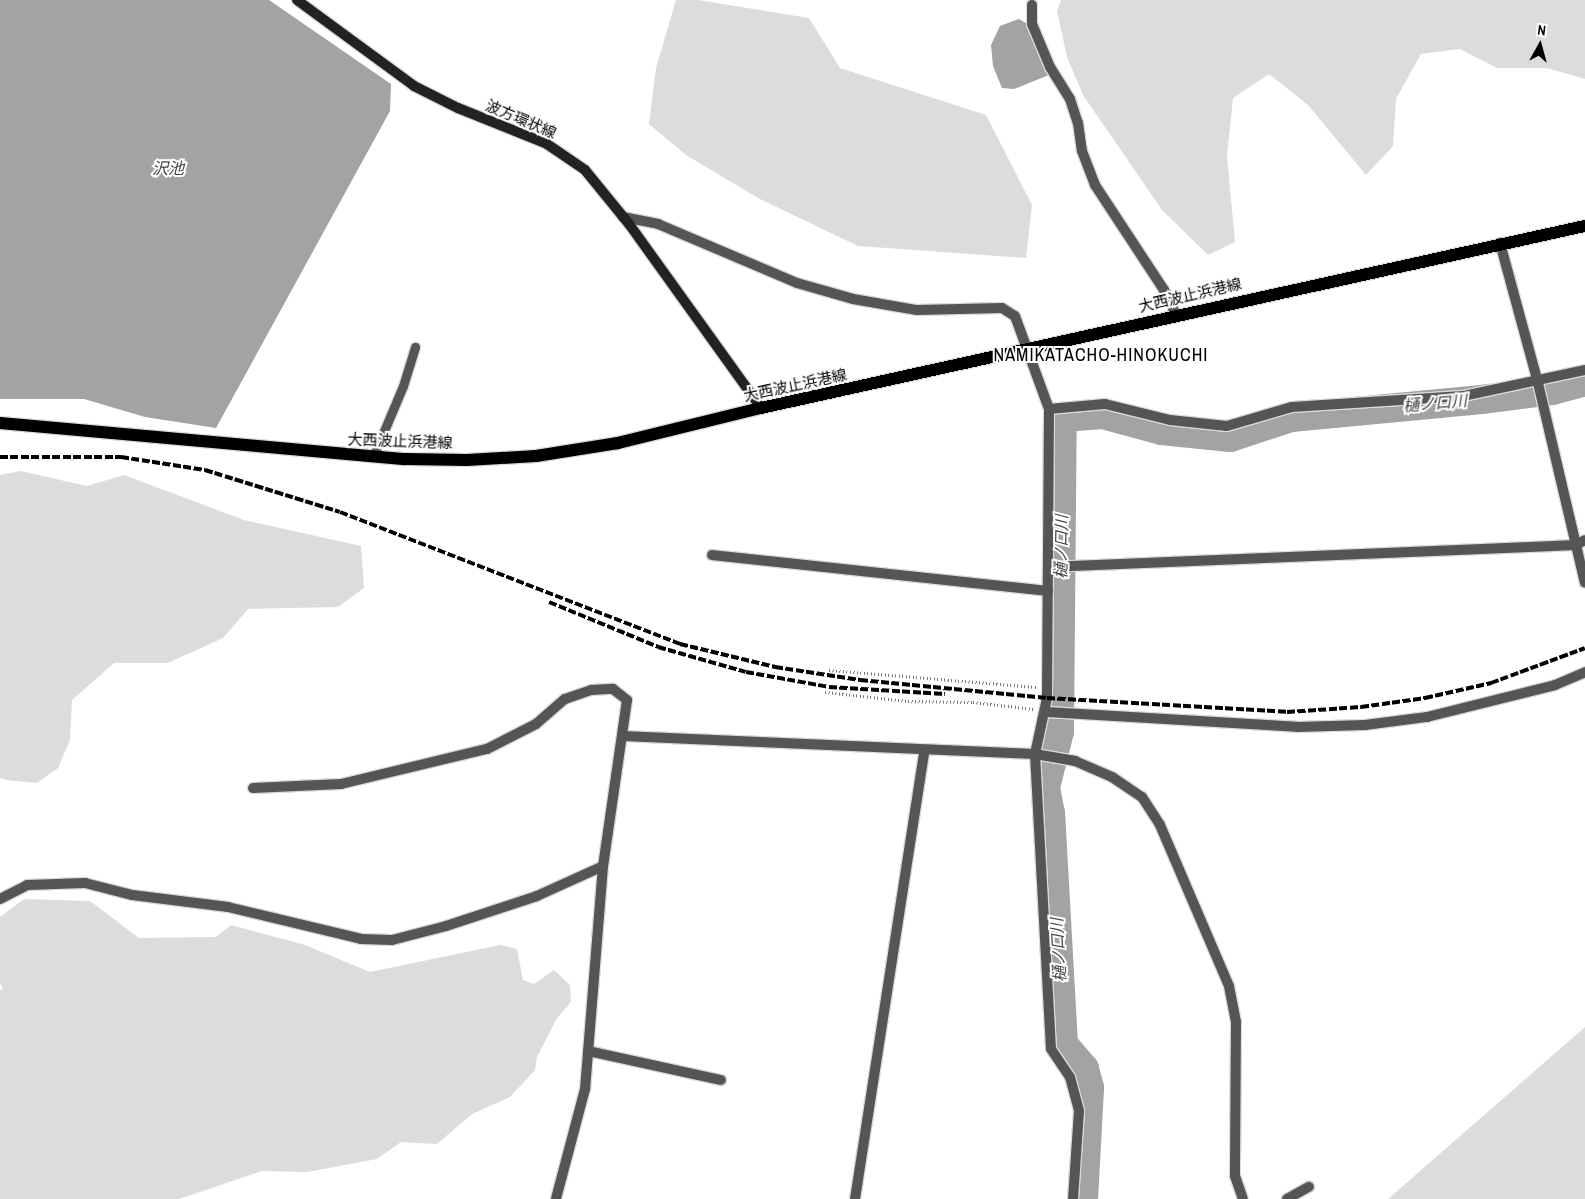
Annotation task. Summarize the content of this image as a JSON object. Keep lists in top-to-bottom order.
{
  "streets": {
    "main road": ["波方環状線", "大西波止浜港線"]
  },
  "crossings": [
    ["波方環状線", "大西波止浜港線"]
  ],
  "districts": ["NAMIKATACHO-HINOKUCHI"],
  "water": ["沢池", "樋ノ口川"],
  "north": "top"
}
